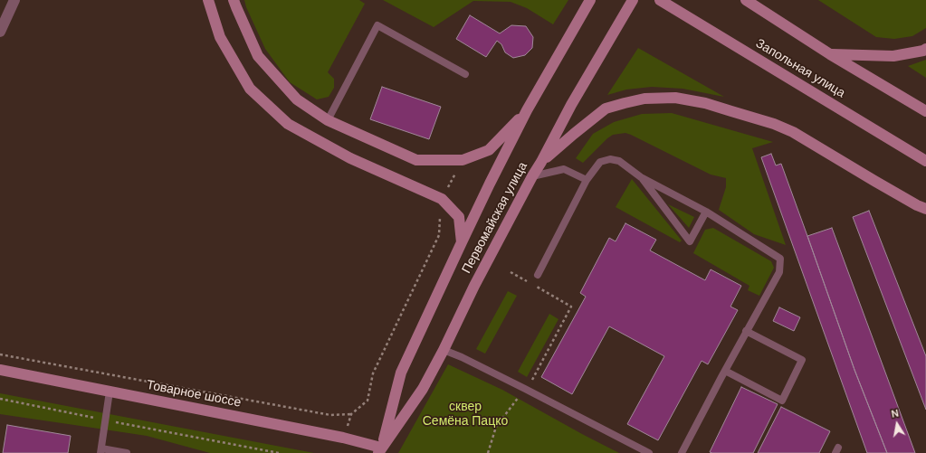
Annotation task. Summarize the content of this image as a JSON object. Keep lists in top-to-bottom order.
{
  "streets": {
    "street": ["Запольная улица", "Первомайская улица", "Товарное шоссе"]
  },
  "crossings": [
    ["Первомайская улица", "Товарное шоссе"]
  ],
  "parks": ["сквер Семёна Пацко"],
  "north": "top"
}
